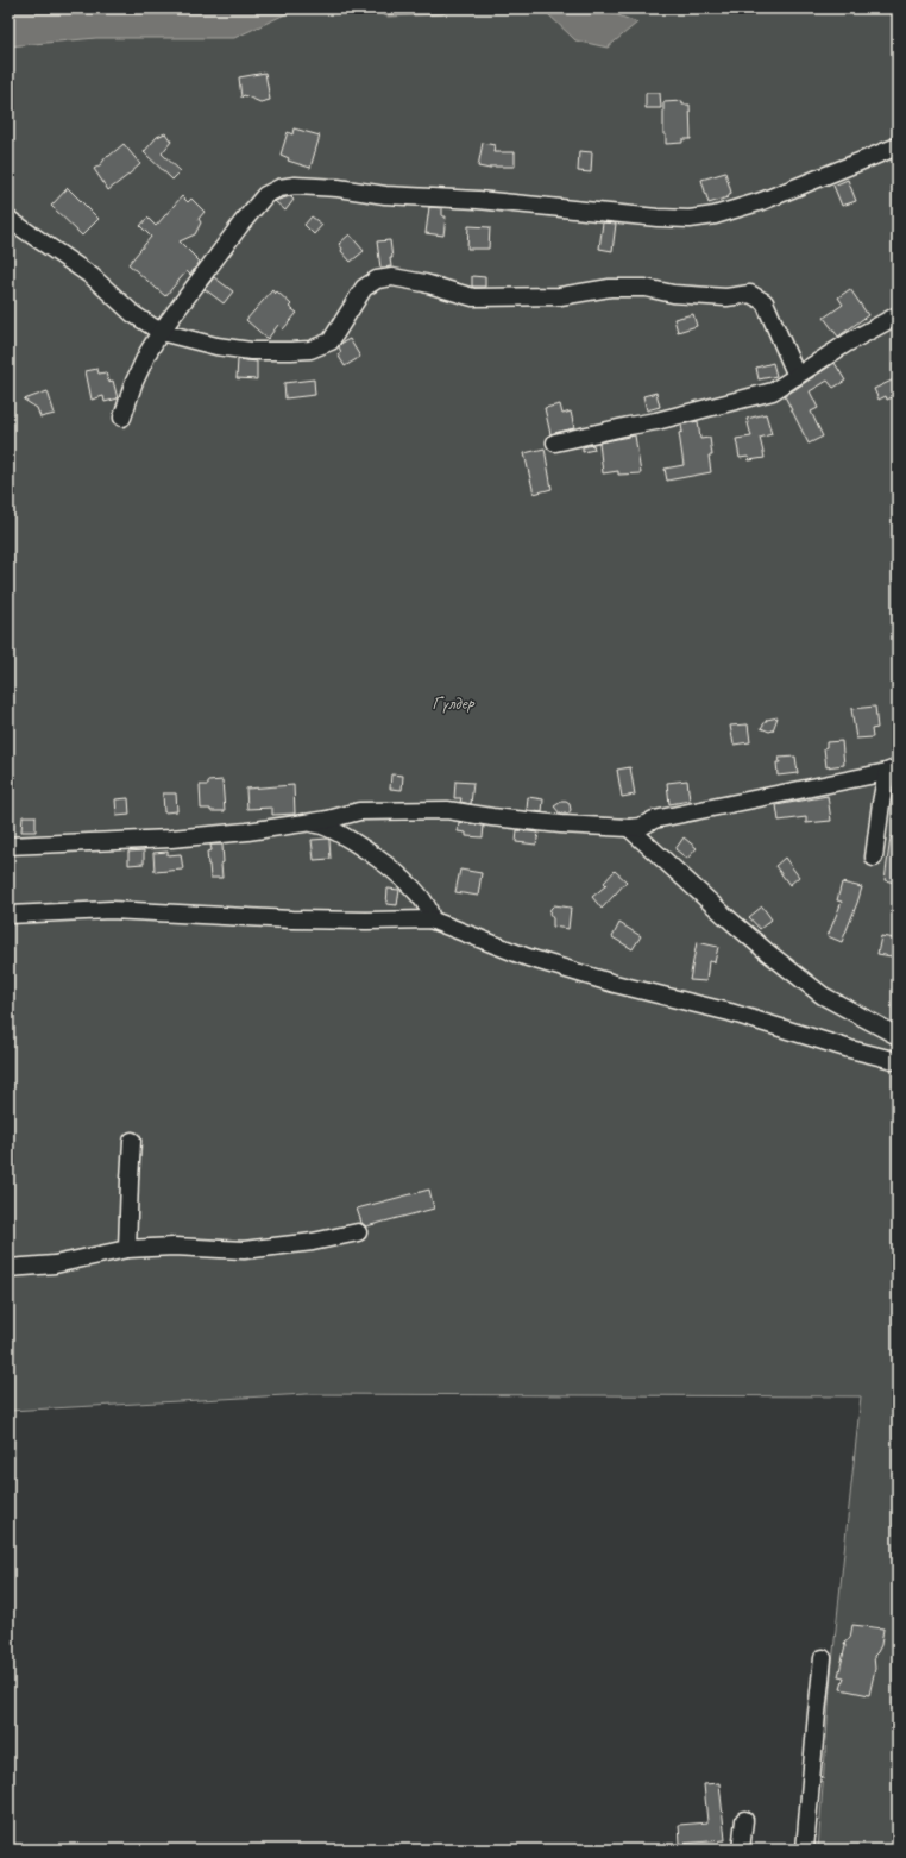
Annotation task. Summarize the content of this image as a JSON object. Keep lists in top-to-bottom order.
{
  "parks": ["Гүлдер"]
}
